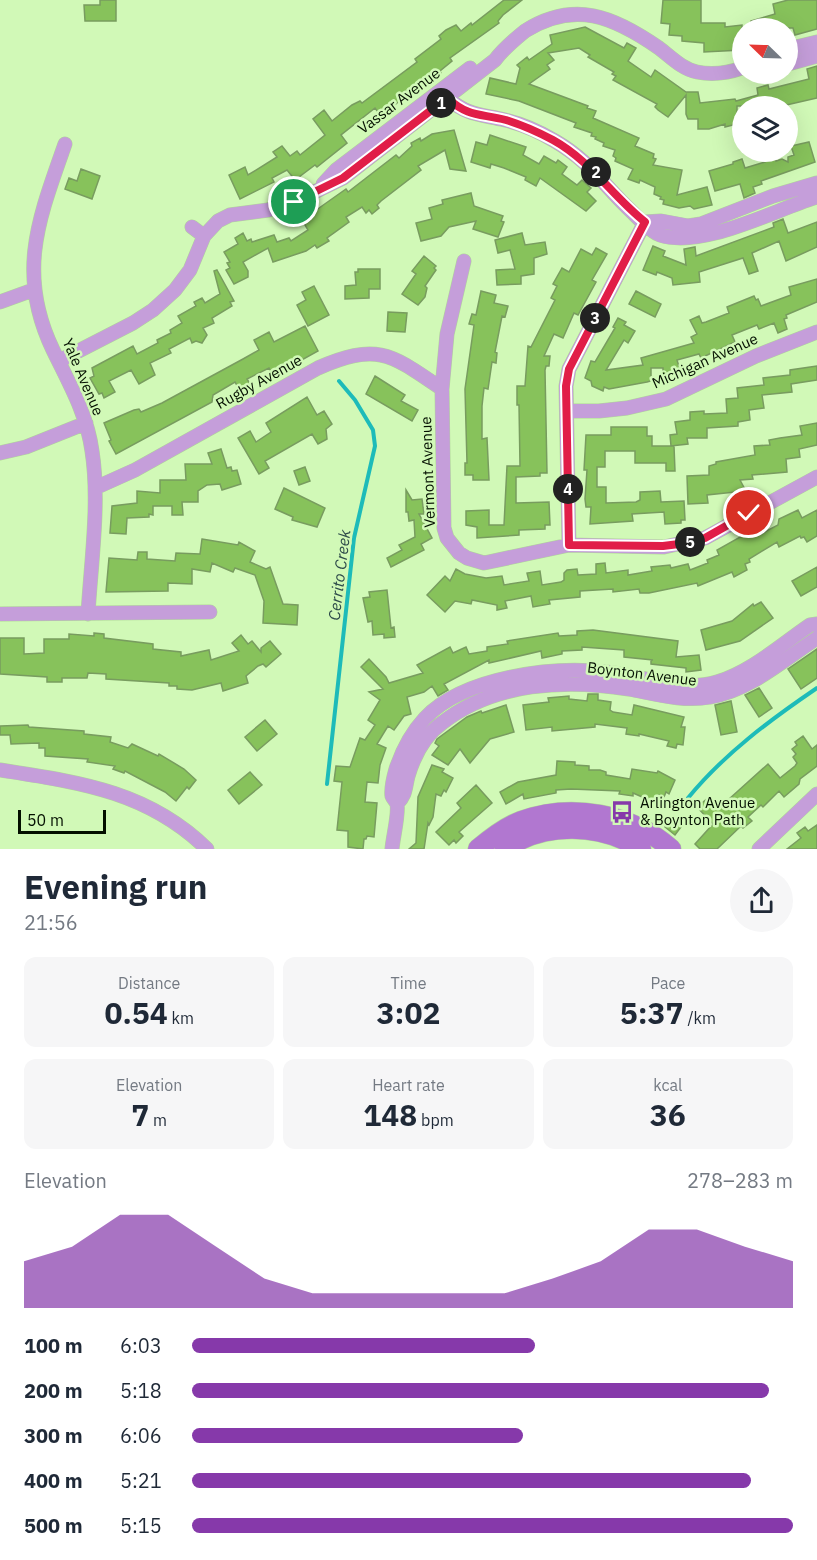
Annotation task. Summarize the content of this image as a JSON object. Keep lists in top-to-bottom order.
{
  "streets": {
    "street": [
      "Vassar Avenue",
      "Michigan Avenue",
      "Yale Avenue",
      "Rugby Avenue",
      "Vermont Avenue",
      "Boynton Avenue"
    ]
  },
  "crossings": [
    ["Vassar Avenue", "Yale Avenue"],
    ["Yale Avenue", "Rugby Avenue"],
    ["Rugby Avenue", "Vermont Avenue"]
  ],
  "water": ["Cerrito Creek"],
  "places": {
    "bus stop": ["Arlington Avenue & Boynton Path"]
  },
  "scale_bar": "50 m",
  "north": "top left",
  "page": {
    "pins": [
      "1",
      "2",
      "3",
      "4",
      "5"
    ],
    "scale": "50 m",
    "heading": ["Evening run", "21:56"],
    "stats": [
      ["Distance", "0.54 km"],
      ["Time", "3:02"],
      ["Pace", "5:37 /km"],
      ["Elevation", "7 m"],
      ["Heart rate", "148 bpm"],
      ["kcal", "36"]
    ],
    "chart": ["Elevation", "278–283 m"],
    "list": [
      {
        "name": "100 m",
        "note": "6:03"
      },
      {
        "name": "200 m",
        "note": "5:18"
      },
      {
        "name": "300 m",
        "note": "6:06"
      },
      {
        "name": "400 m",
        "note": "5:21"
      },
      {
        "name": "500 m",
        "note": "5:15"
      }
    ]
  }
}
